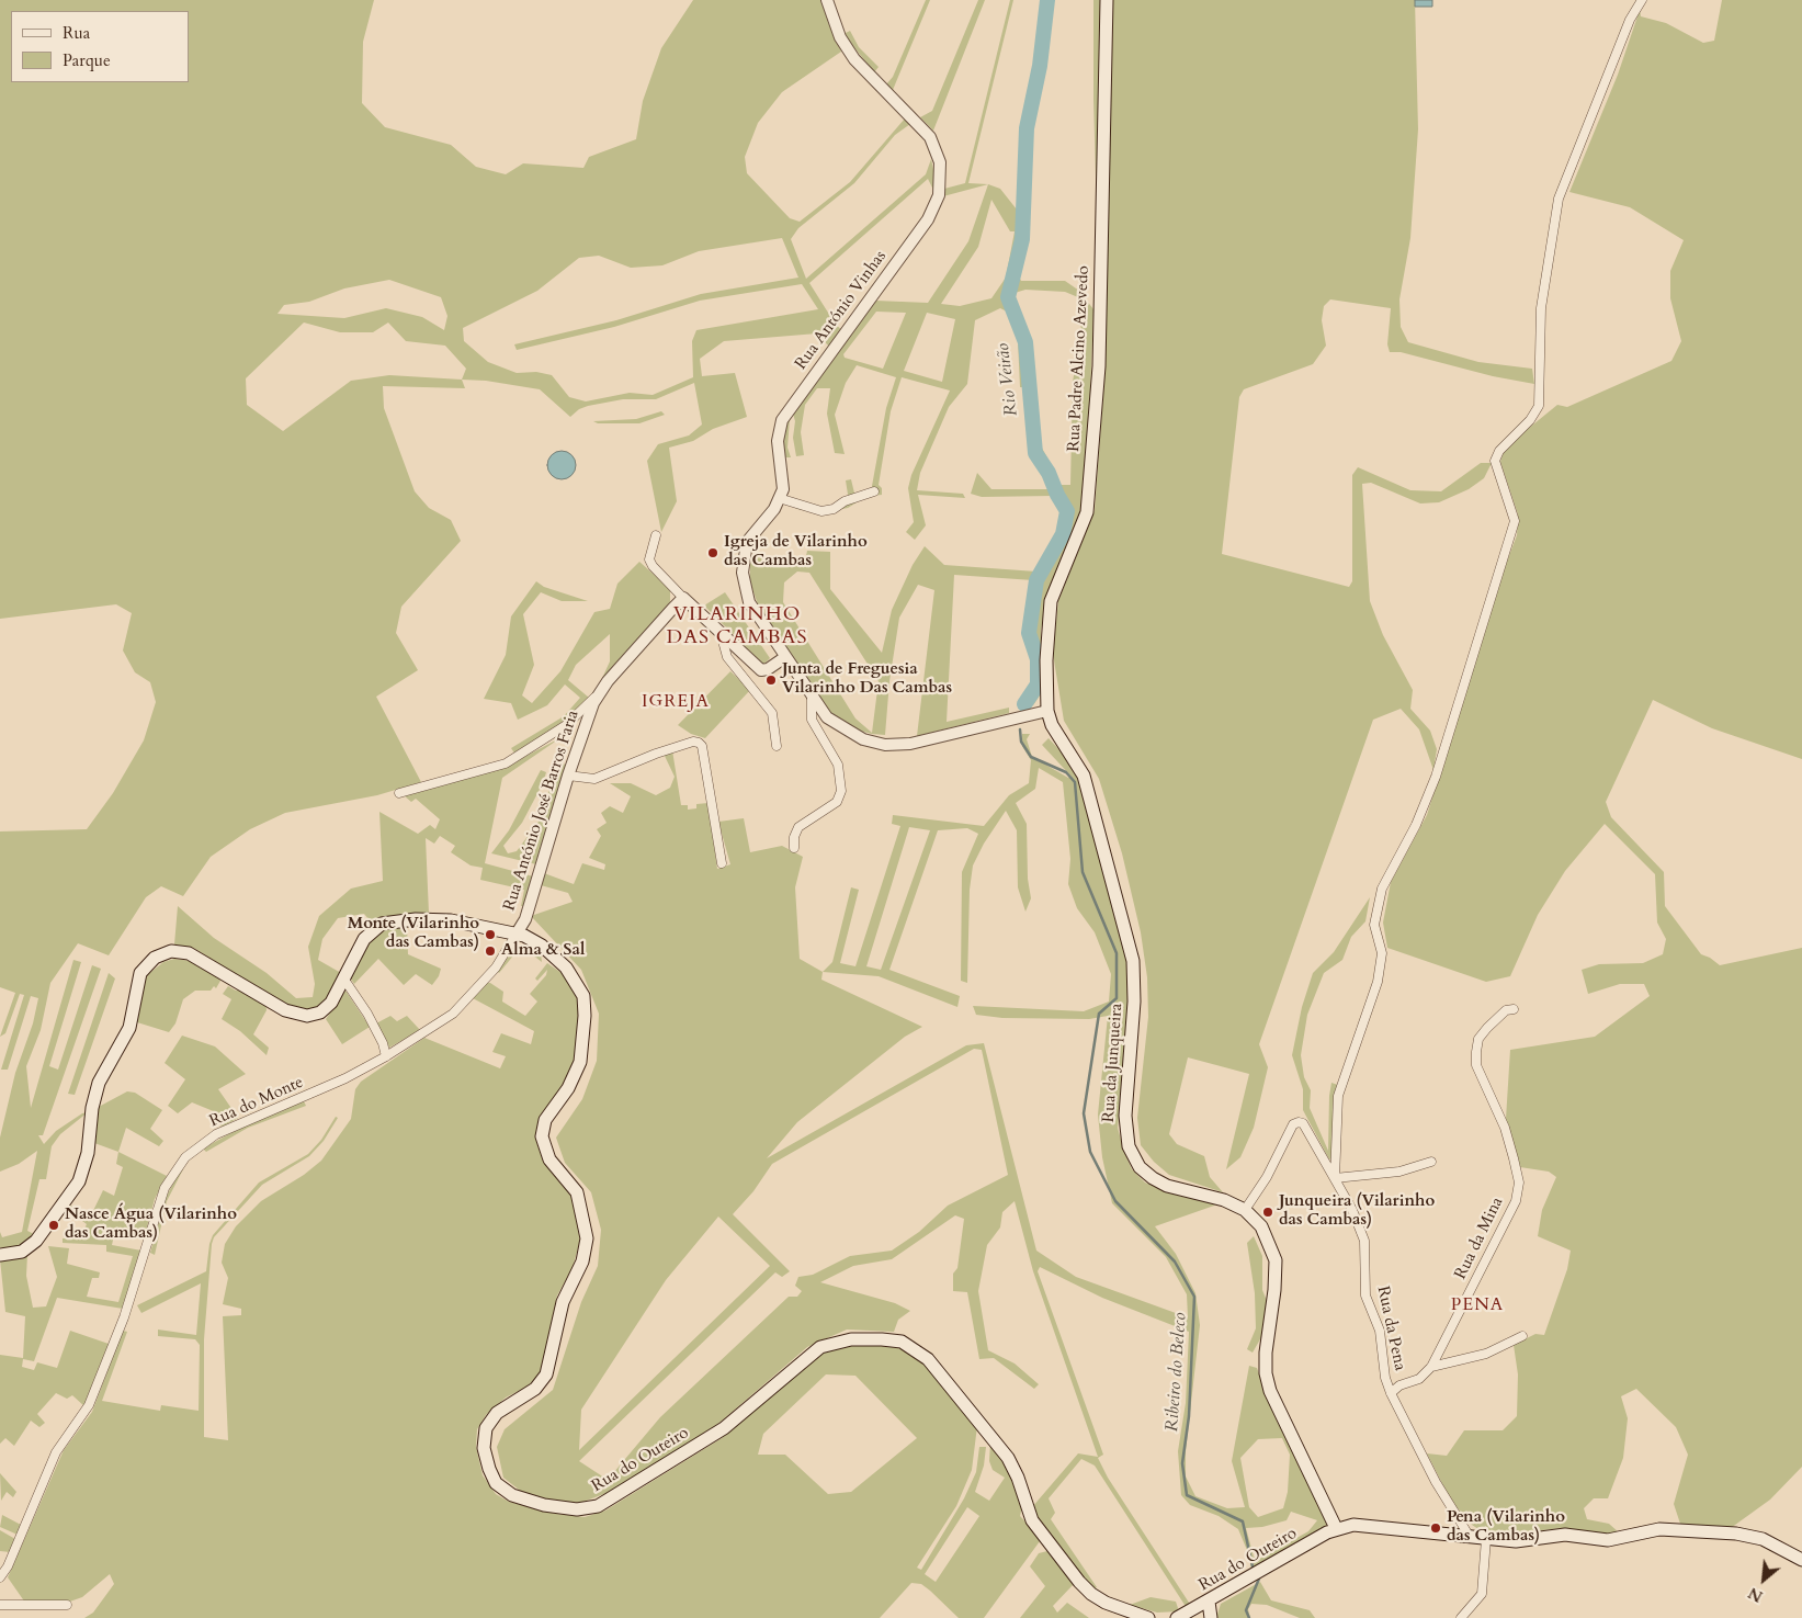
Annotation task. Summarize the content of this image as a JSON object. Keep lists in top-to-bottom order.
{
  "streets": {
    "main road": ["Rua Padre Alcino Azevedo", "Rua da Junqueira", "Rua do Outeiro"],
    "street": [
      "Rua António Vinhas",
      "Rua António José Barros Faria",
      "Rua do Monte",
      "Rua da Mina",
      "Rua da Pena"
    ]
  },
  "crossings": [
    ["Rua António Vinhas", "Rua Padre Alcino Azevedo"],
    ["Rua António Vinhas", "Rua da Junqueira"],
    ["Rua Padre Alcino Azevedo", "Rua da Junqueira"],
    ["Rua António José Barros Faria", "Rua do Monte"],
    ["Rua António José Barros Faria", "Rua do Outeiro"],
    ["Rua da Junqueira", "Rua da Pena"],
    ["Rua da Junqueira", "Rua do Outeiro"],
    ["Rua do Monte", "Rua do Outeiro"]
  ],
  "districts": ["VILARINHO DAS CAMBAS", "IGREJA", "PENA"],
  "water": ["Rio Veirão", "Ribeiro do Beleco"],
  "places": [
    "Igreja de Vilarinho das Cambas",
    "Junta de Freguesia Vilarinho Das Cambas",
    "Monte (Vilarinho das Cambas)",
    "Alma & Sal",
    "Junqueira (Vilarinho das Cambas)",
    "Nasce Água (Vilarinho das Cambas)",
    "Pena (Vilarinho das Cambas)"
  ],
  "legend": ["Rua", "Parque"],
  "north": "bottom left"
}
